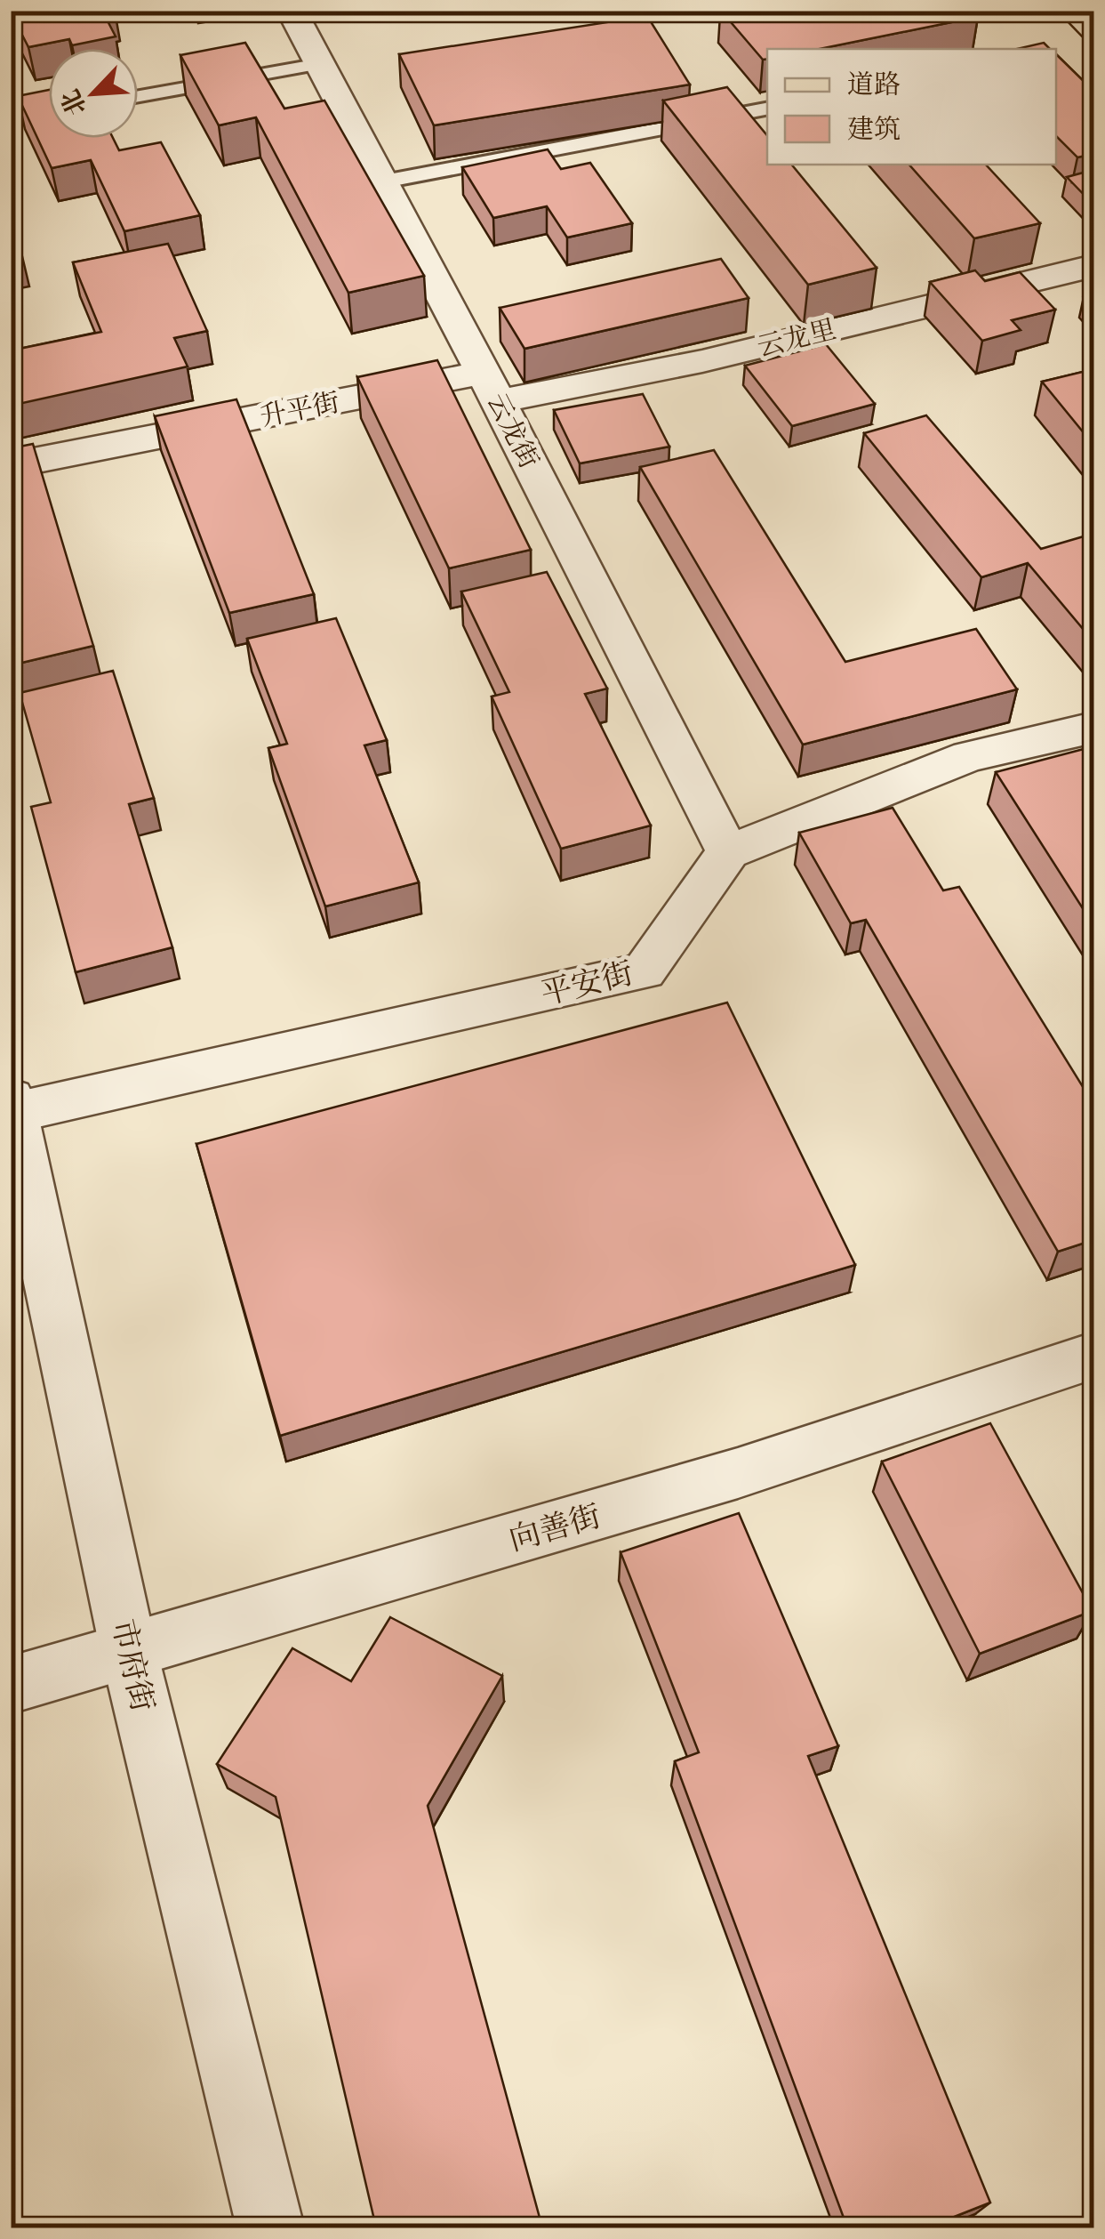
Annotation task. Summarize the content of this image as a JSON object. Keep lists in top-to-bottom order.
{
  "streets": {
    "street": [
      "云龙里",
      "升平街",
      "云龙街",
      "平安街",
      "向善街",
      "市府街"
    ]
  },
  "crossings": [
    ["云龙里", "升平街"],
    ["云龙里", "云龙街"],
    ["升平街", "云龙街"],
    ["云龙街", "平安街"],
    ["平安街", "市府街"],
    ["向善街", "市府街"]
  ],
  "legend": ["道路", "建筑"],
  "north": "bottom left"
}
